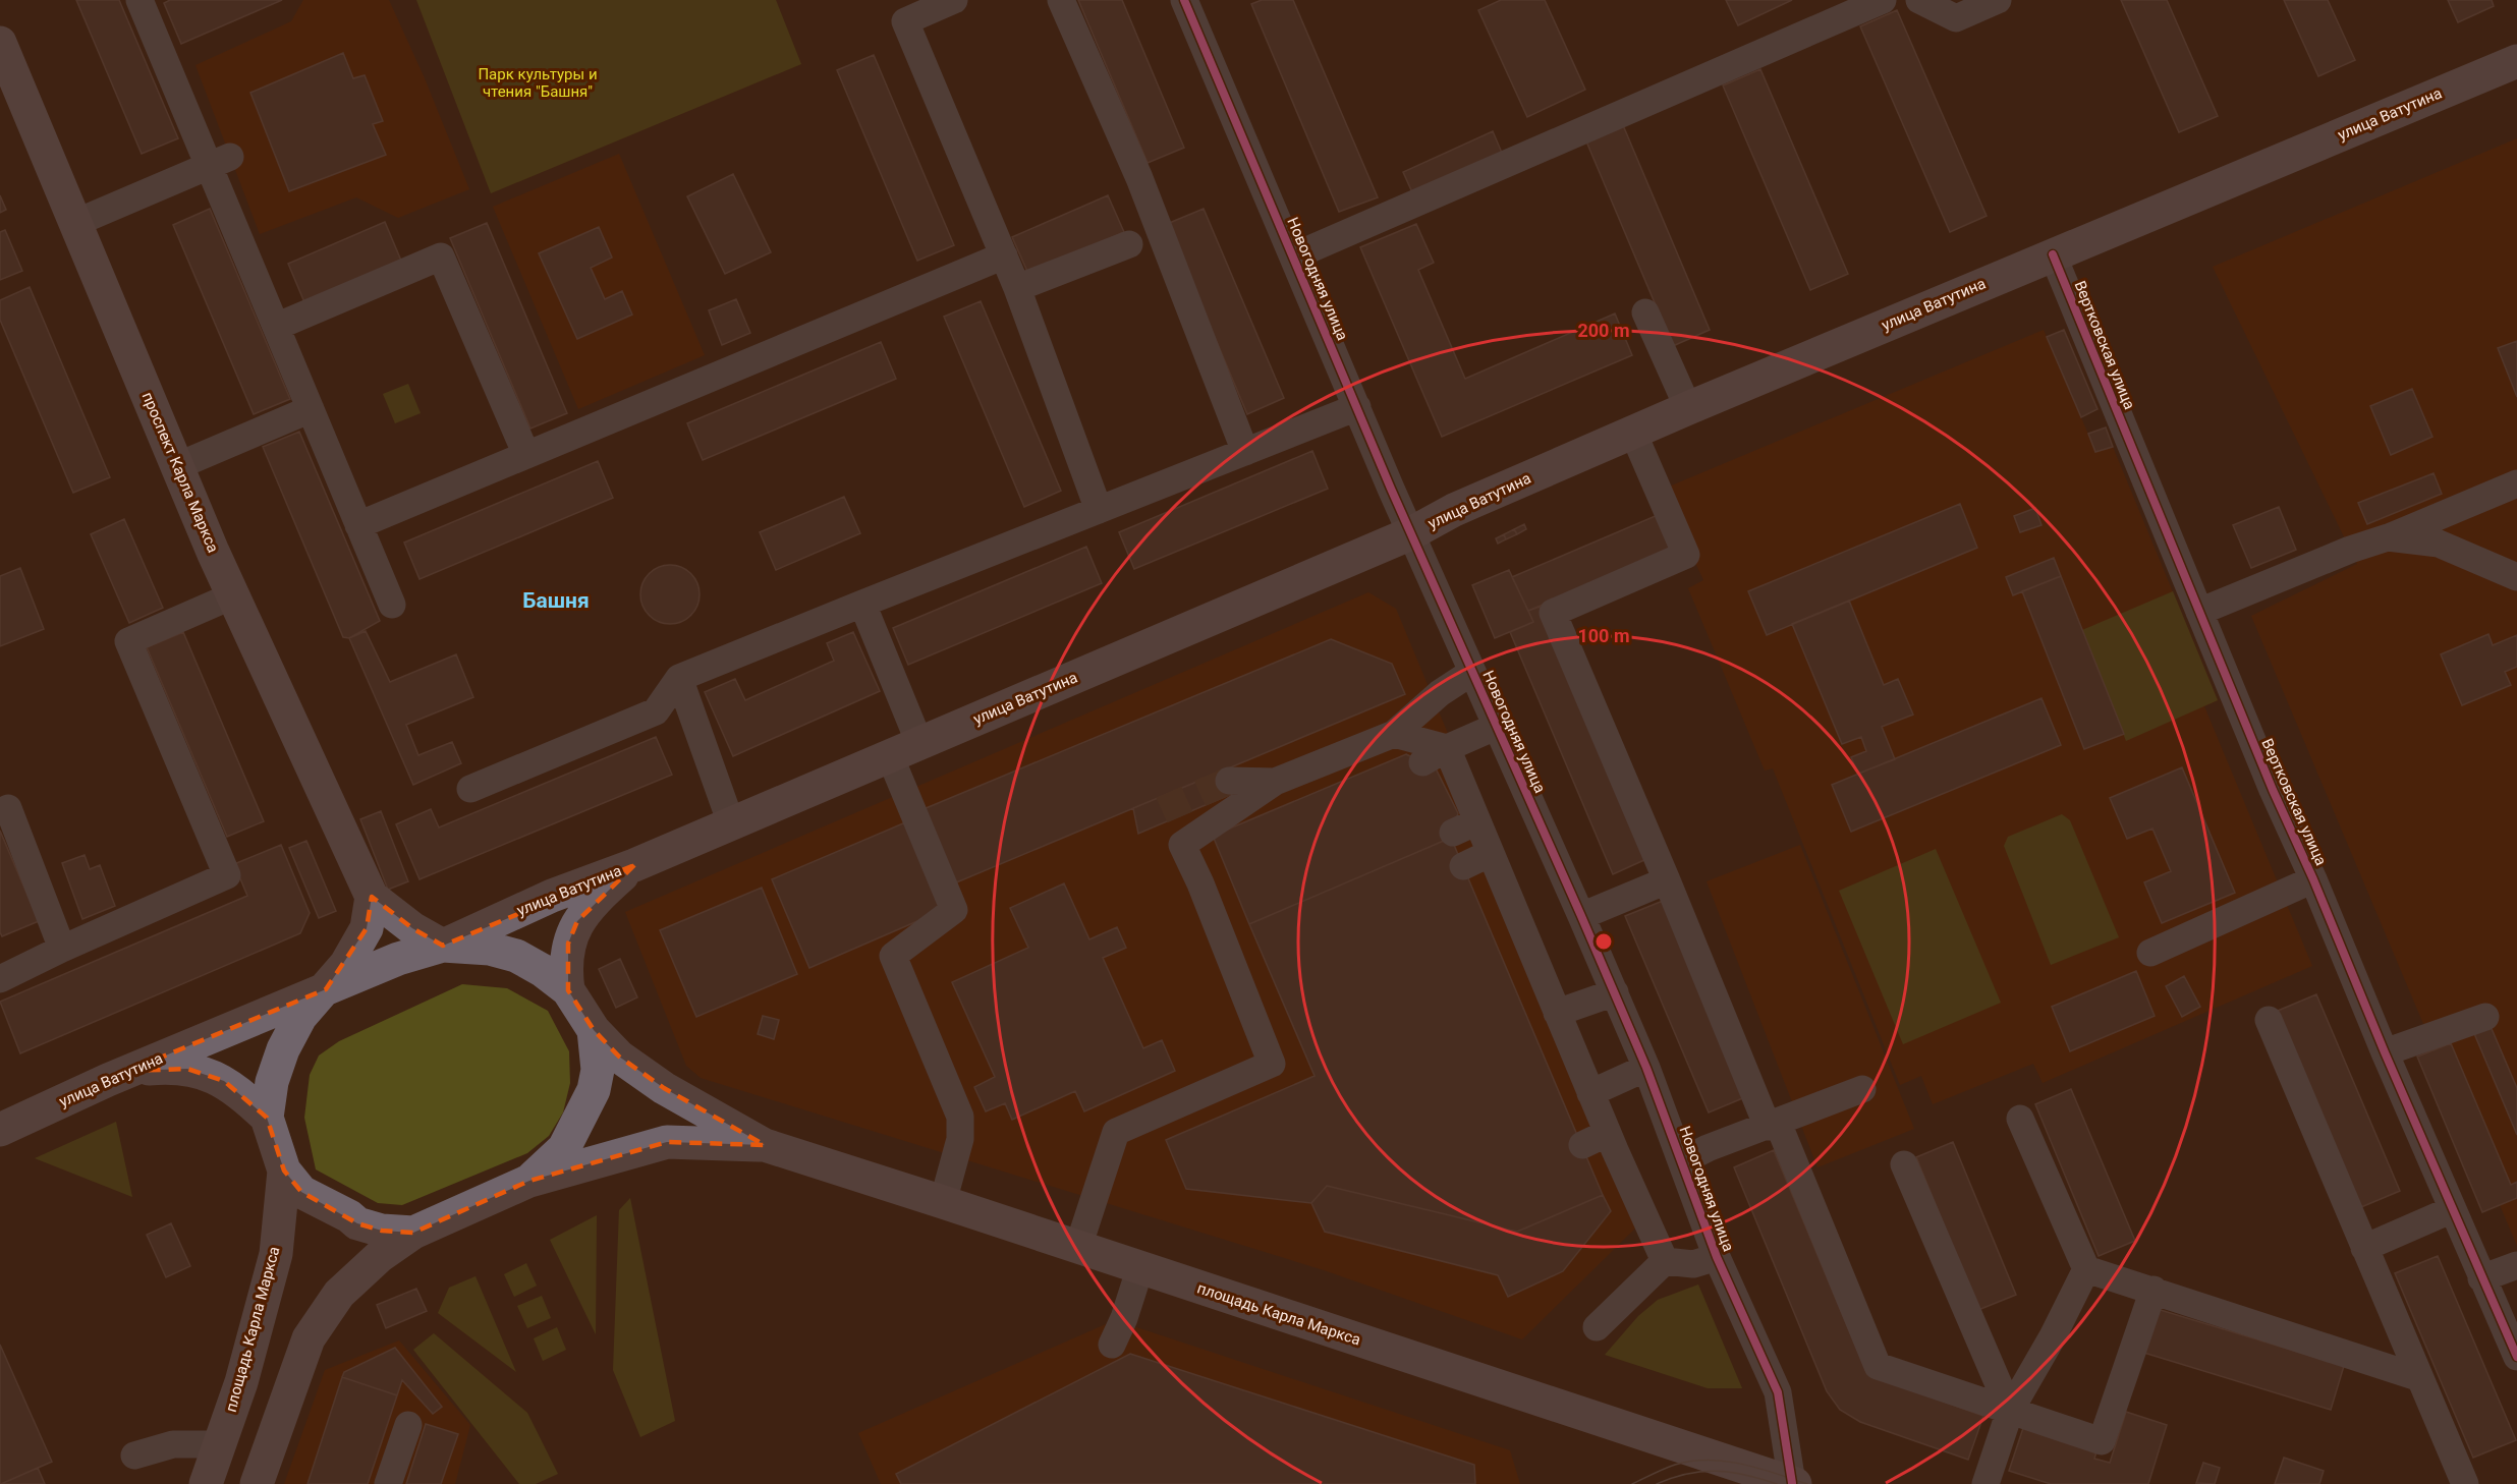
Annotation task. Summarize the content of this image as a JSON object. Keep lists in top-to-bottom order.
{
  "streets": {
    "main road": ["улица Ватутина", "проспект Карла Маркса", "площадь Карла Маркса"],
    "street": ["Новогодняя улица", "Вертковская улица"]
  },
  "crossings": [
    ["улица Ватутина", "Новогодняя улица"],
    ["улица Ватутина", "Вертковская улица"],
    ["улица Ватутина", "площадь Карла Маркса"],
    ["Новогодняя улица", "площадь Карла Маркса"],
    ["проспект Карла Маркса", "площадь Карла Маркса"]
  ],
  "districts": ["Башня"],
  "parks": ["Парк культуры и чтения \"Башня\""],
  "rings": ["200 m", "100 m"]
}
